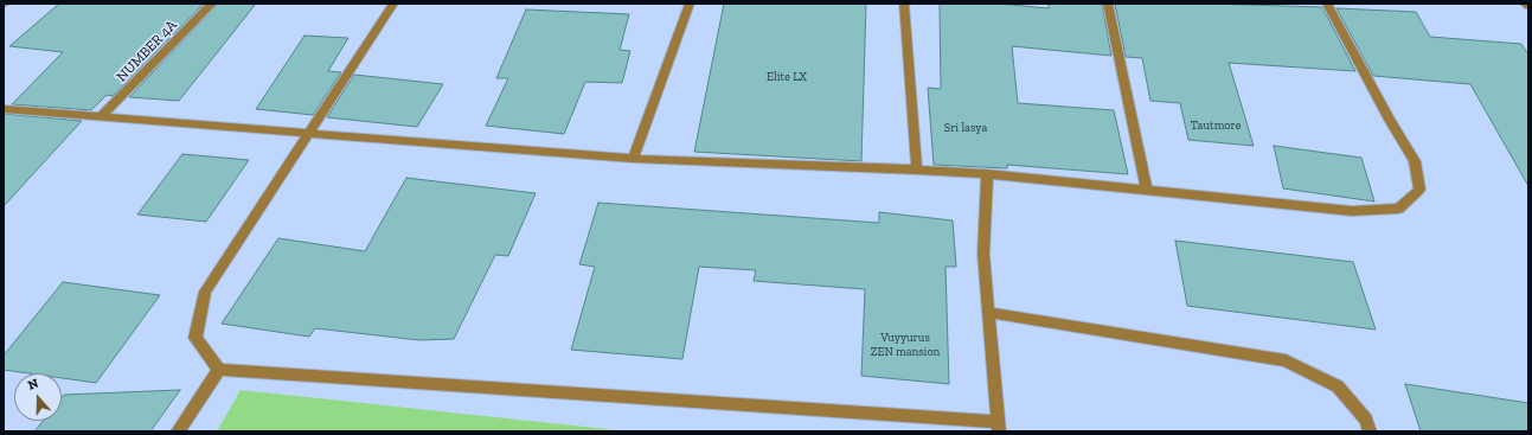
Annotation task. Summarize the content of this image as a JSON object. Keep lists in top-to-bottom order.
{
  "streets": {
    "street": ["NUMBER 4A"]
  },
  "house_numbers": [
    "Elite LX",
    "Tautmore",
    "Sri lasya",
    "Vuyyurus ZEN mansion"
  ],
  "north": "top"
}
